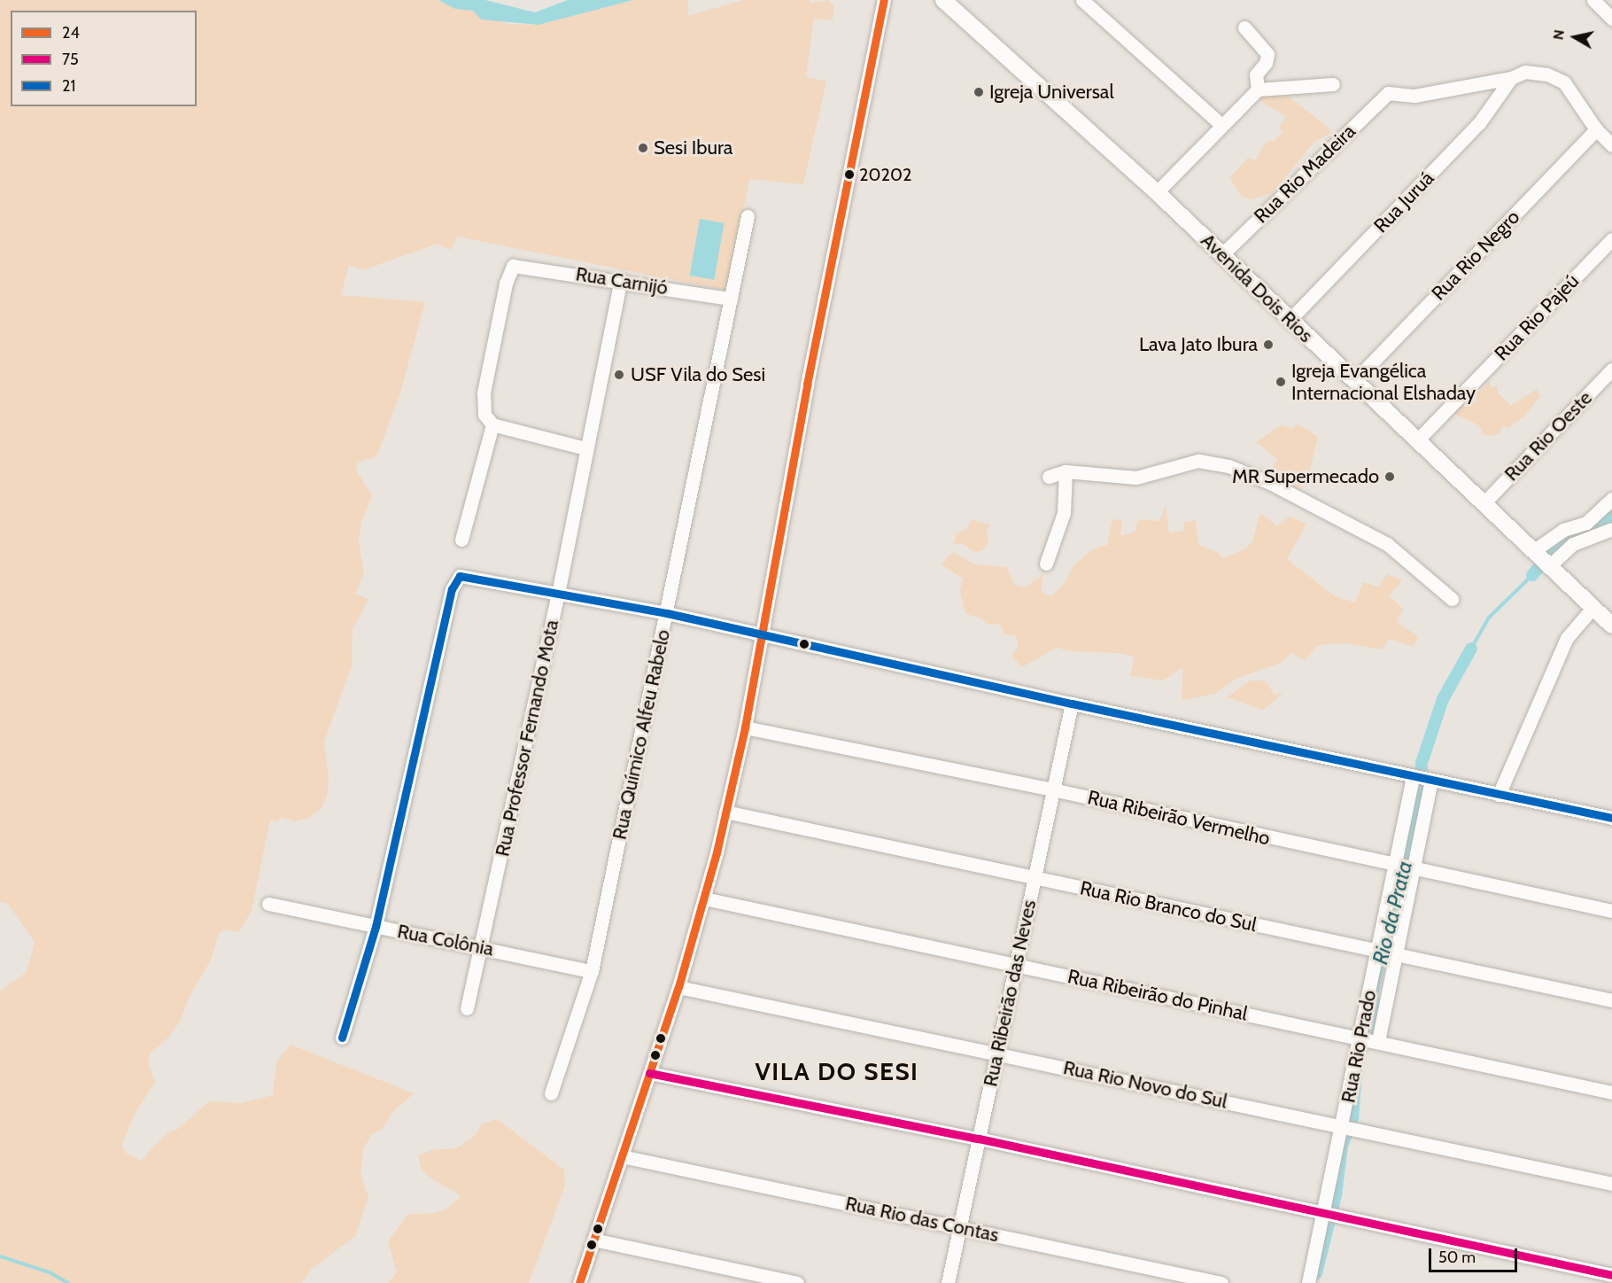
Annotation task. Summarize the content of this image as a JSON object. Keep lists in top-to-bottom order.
{
  "streets": {
    "main road": ["Avenida Dois Rios"],
    "street": [
      "Rua Rio Madeira",
      "Rua Juruá",
      "Rua Rio Negro",
      "Rua Carnijó",
      "Rua Rio Pajeú",
      "Rua Rio Oeste",
      "Rua Químico Alfeu Rabelo",
      "Rua Professor Fernando Mota",
      "Rua Ribeirão Vermelho",
      "Rua Rio Branco do Sul",
      "Rua Colônia",
      "Rua Ribeirão das Neves",
      "Rua Ribeirão do Pinhal",
      "Rua Rio Prado",
      "Rua Rio Novo do Sul",
      "Rua Rio das Contas"
    ]
  },
  "crossings": [
    ["Rua Rio Madeira", "Rua Juruá"],
    ["Rua Rio Madeira", "Avenida Dois Rios"],
    ["Rua Juruá", "Avenida Dois Rios"],
    ["Rua Rio Negro", "Avenida Dois Rios"],
    ["Rua Carnijó", "Rua Químico Alfeu Rabelo"],
    ["Rua Carnijó", "Rua Professor Fernando Mota"],
    ["Avenida Dois Rios", "Rua Rio Pajeú"],
    ["Avenida Dois Rios", "Rua Rio Oeste"],
    ["Rua Químico Alfeu Rabelo", "Rua Colônia"],
    ["Rua Professor Fernando Mota", "Rua Colônia"],
    ["Rua Ribeirão Vermelho", "Rua Ribeirão das Neves"],
    ["Rua Ribeirão Vermelho", "Rua Rio Prado"],
    ["Rua Rio Branco do Sul", "Rua Ribeirão das Neves"],
    ["Rua Rio Branco do Sul", "Rua Rio Prado"],
    ["Rua Ribeirão das Neves", "Rua Ribeirão do Pinhal"],
    ["Rua Ribeirão das Neves", "Rua Rio Novo do Sul"],
    ["Rua Ribeirão das Neves", "Rua Rio das Contas"],
    ["Rua Ribeirão do Pinhal", "Rua Rio Prado"],
    ["Rua Rio Prado", "Rua Rio Novo do Sul"]
  ],
  "districts": ["VILA DO SESI"],
  "water": ["Rio da Prata"],
  "places": [
    "Igreja Universal",
    "Sesi Ibura",
    "20202",
    "Lava Jato Ibura",
    "USF Vila do Sesi",
    "Igreja Evangélica Internacional Elshaday",
    "MR Supermecado"
  ],
  "lines": ["transit line 24", "transit line 21", "transit line 75"],
  "legend": ["24", "75", "21"],
  "scale_bar": "50 m",
  "north": "left"
}
